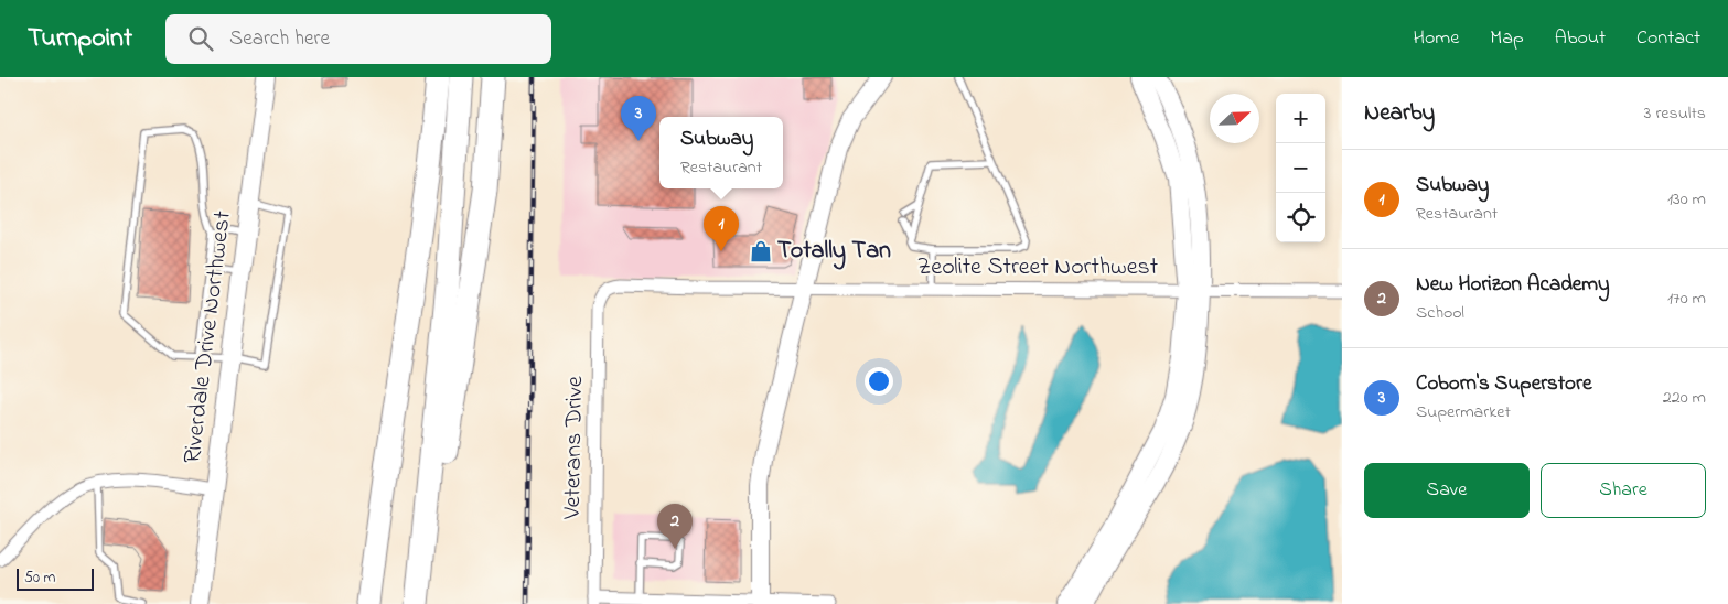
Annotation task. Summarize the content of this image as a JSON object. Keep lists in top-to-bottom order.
{
  "streets": {
    "street": ["Zeolite Street Northwest", "Riverdale Drive Northwest", "Veterans Drive"]
  },
  "crossings": [
    ["Zeolite Street Northwest", "Veterans Drive"]
  ],
  "places": {
    "shop": ["Totally Tan"]
  },
  "scale_bar": "50 m",
  "north": "top right",
  "page": {
    "header": "Turnpoint",
    "search": "Search here",
    "nav": [
      "Home",
      "Map",
      "About",
      "Contact"
    ],
    "heading": ["Nearby", "3 results"],
    "map_buttons": ["+", "−"],
    "pins": ["3", "1", "2"],
    "popup": ["Subway", "Restaurant"],
    "list": [
      {
        "mark": "1",
        "name": "Subway",
        "note": "Restaurant",
        "value": "130 m"
      },
      {
        "mark": "2",
        "name": "New Horizon Academy",
        "note": "School",
        "value": "170 m"
      },
      {
        "mark": "3",
        "name": "Coborn's Superstore",
        "note": "Supermarket",
        "value": "220 m"
      }
    ],
    "buttons": ["Save", "Share"],
    "scale": "50 m"
  }
}
